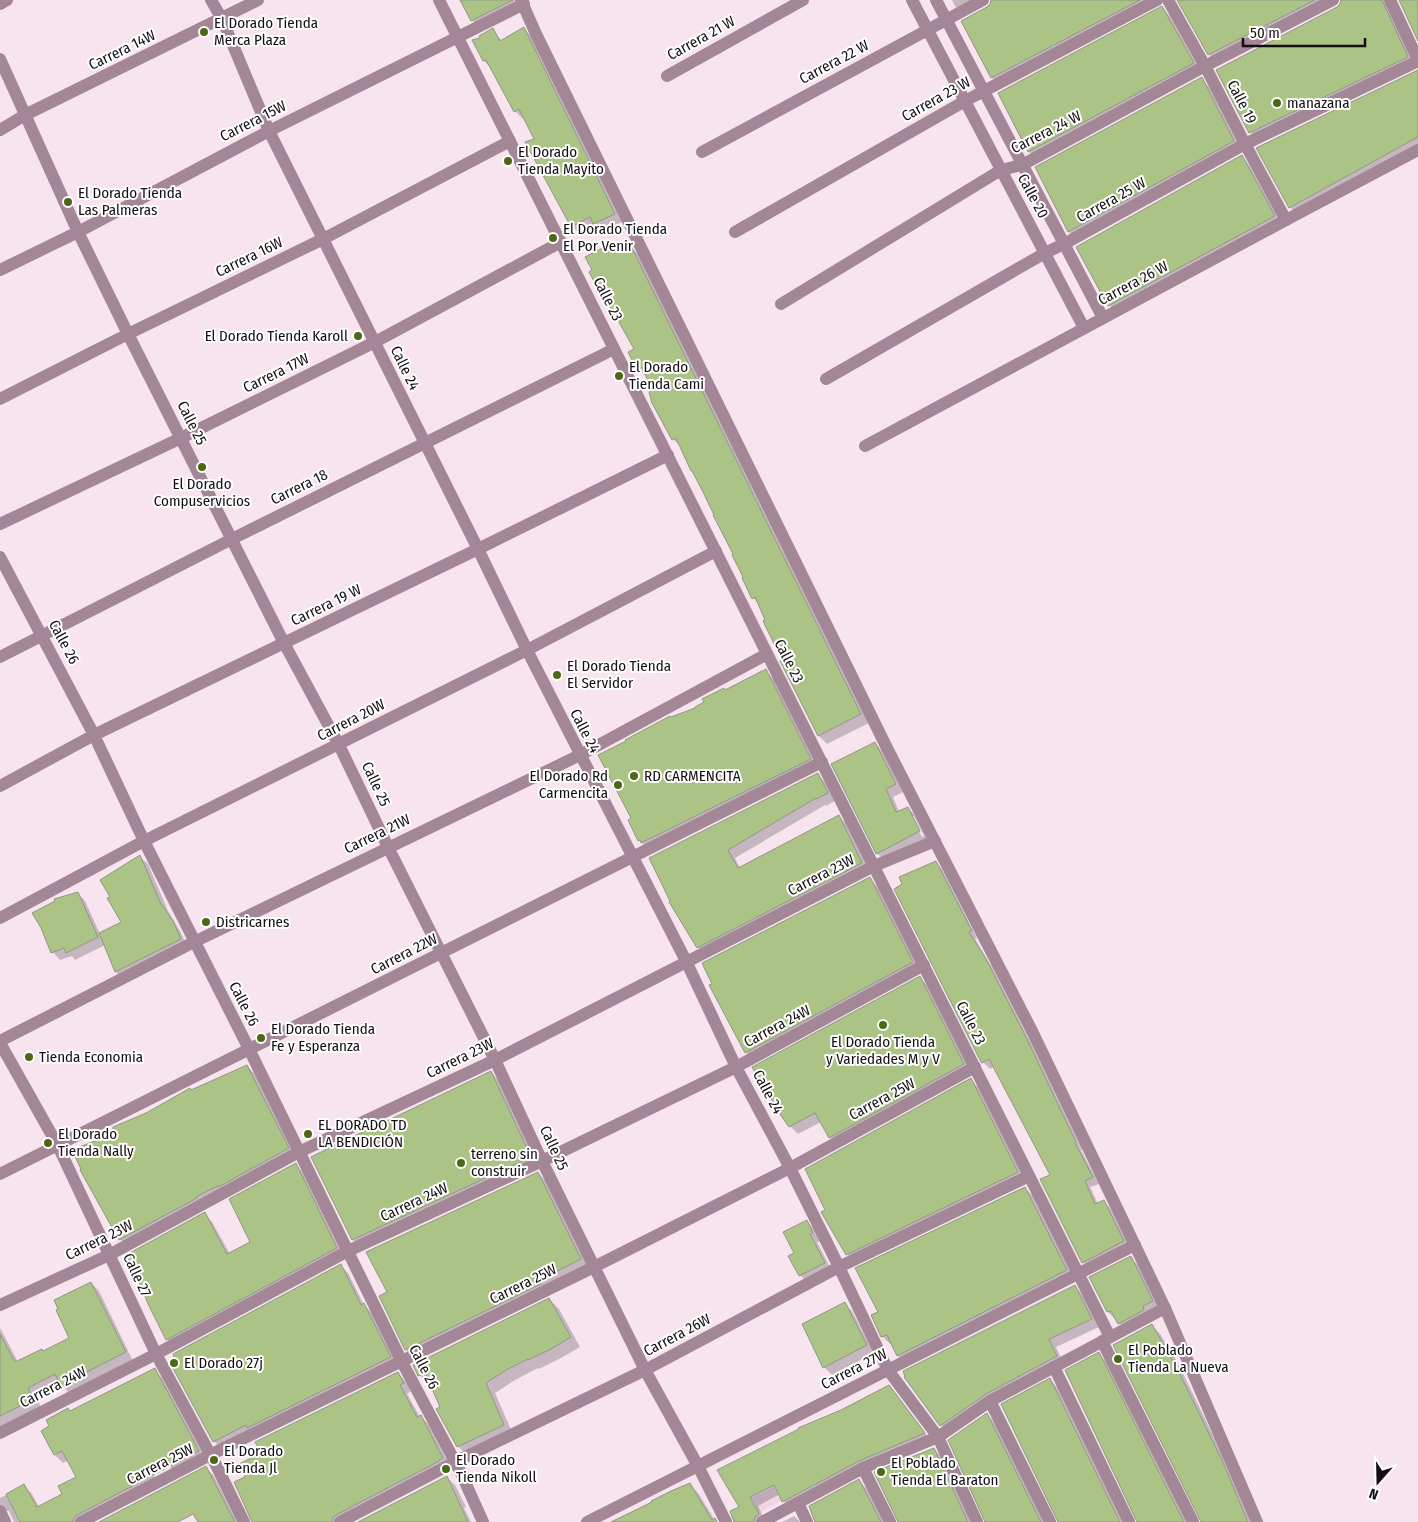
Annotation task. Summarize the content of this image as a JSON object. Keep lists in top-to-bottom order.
{
  "streets": {
    "street": [
      "Carrera 21 W",
      "Carrera 14W",
      "Carrera 22 W",
      "Carrera 23 W",
      "Calle 19",
      "Carrera 15W",
      "Carrera 24 W",
      "Calle 20",
      "Carrera 25 W",
      "Carrera 16W",
      "Carrera 26 W",
      "Calle 23",
      "Calle 24",
      "Carrera 17W",
      "Calle 25",
      "Carrera 18",
      "Carrera 19 W",
      "Calle 26",
      "Carrera 20W",
      "Carrera 21W",
      "Carrera 23W",
      "Carrera 22W",
      "Carrera 24W",
      "Carrera 25W",
      "Calle 27",
      "Carrera 26W",
      "Carrera 27W"
    ]
  },
  "crossings": [
    ["Carrera 14W", "Calle 24"],
    ["Carrera 14W", "Calle 25"],
    ["Carrera 22 W", "Calle 20"],
    ["Carrera 23 W", "Calle 20"],
    ["Calle 19", "Carrera 24 W"],
    ["Calle 19", "Carrera 25 W"],
    ["Calle 19", "Carrera 26 W"],
    ["Carrera 15W", "Calle 23"],
    ["Carrera 15W", "Calle 24"],
    ["Carrera 15W", "Calle 25"],
    ["Carrera 24 W", "Calle 20"],
    ["Calle 20", "Carrera 25 W"],
    ["Calle 20", "Carrera 26 W"],
    ["Carrera 16W", "Calle 23"],
    ["Carrera 16W", "Calle 24"],
    ["Carrera 16W", "Calle 25"],
    ["Calle 23", "Carrera 17W"],
    ["Calle 23", "Carrera 18"],
    ["Calle 23", "Carrera 19 W"],
    ["Calle 23", "Carrera 20W"],
    ["Calle 23", "Carrera 21W"],
    ["Calle 23", "Carrera 23W"],
    ["Calle 23", "Carrera 22W"],
    ["Calle 23", "Carrera 24W"],
    ["Calle 23", "Carrera 25W"],
    ["Calle 23", "Carrera 26W"],
    ["Calle 23", "Carrera 27W"],
    ["Calle 24", "Carrera 17W"],
    ["Calle 24", "Carrera 18"],
    ["Calle 24", "Carrera 19 W"],
    ["Calle 24", "Carrera 20W"],
    ["Calle 24", "Carrera 21W"],
    ["Calle 24", "Carrera 23W"],
    ["Calle 24", "Carrera 22W"],
    ["Calle 24", "Carrera 24W"],
    ["Calle 24", "Carrera 25W"],
    ["Calle 24", "Carrera 26W"],
    ["Calle 24", "Carrera 27W"],
    ["Carrera 17W", "Calle 25"],
    ["Calle 25", "Carrera 18"],
    ["Calle 25", "Carrera 19 W"],
    ["Calle 25", "Carrera 20W"],
    ["Calle 25", "Carrera 21W"],
    ["Calle 25", "Carrera 23W"],
    ["Calle 25", "Carrera 22W"],
    ["Calle 25", "Carrera 24W"],
    ["Calle 25", "Carrera 25W"],
    ["Calle 25", "Carrera 26W"],
    ["Calle 25", "Carrera 27W"],
    ["Carrera 18", "Calle 26"],
    ["Carrera 19 W", "Calle 26"],
    ["Calle 26", "Carrera 20W"],
    ["Calle 26", "Carrera 21W"],
    ["Calle 26", "Carrera 23W"],
    ["Calle 26", "Carrera 22W"],
    ["Calle 26", "Carrera 24W"],
    ["Calle 26", "Carrera 25W"],
    ["Calle 26", "Carrera 26W"],
    ["Carrera 21W", "Calle 27"],
    ["Carrera 23W", "Calle 27"],
    ["Carrera 22W", "Calle 27"],
    ["Carrera 24W", "Calle 27"],
    ["Carrera 25W", "Calle 27"]
  ],
  "places": [
    "El Dorado Tienda Merca Plaza",
    "manazana",
    "El Dorado Tienda Mayito",
    "El Dorado Tienda Las Palmeras",
    "El Dorado Tienda El Por Venir",
    "El Dorado Tienda Karoll",
    "El Dorado Tienda Cami",
    "El Dorado Compuservicios",
    "El Dorado Tienda El Servidor",
    "RD CARMENCITA",
    "El Dorado Rd Carmencita",
    "Districarnes",
    "El Dorado Tienda y Variedades M y V",
    "El Dorado Tienda Fe y Esperanza",
    "Tienda Economia",
    "EL DORADO TD LA BENDICIÓN",
    "El Dorado Tienda Nally",
    "terreno sin construir",
    "El Poblado Tienda La Nueva",
    "El Dorado 27j",
    "El Dorado Tienda Jl",
    "El Dorado Tienda Nikoll",
    "El Poblado Tienda El Baraton"
  ],
  "scale_bar": "50 m",
  "north": "bottom"
}
